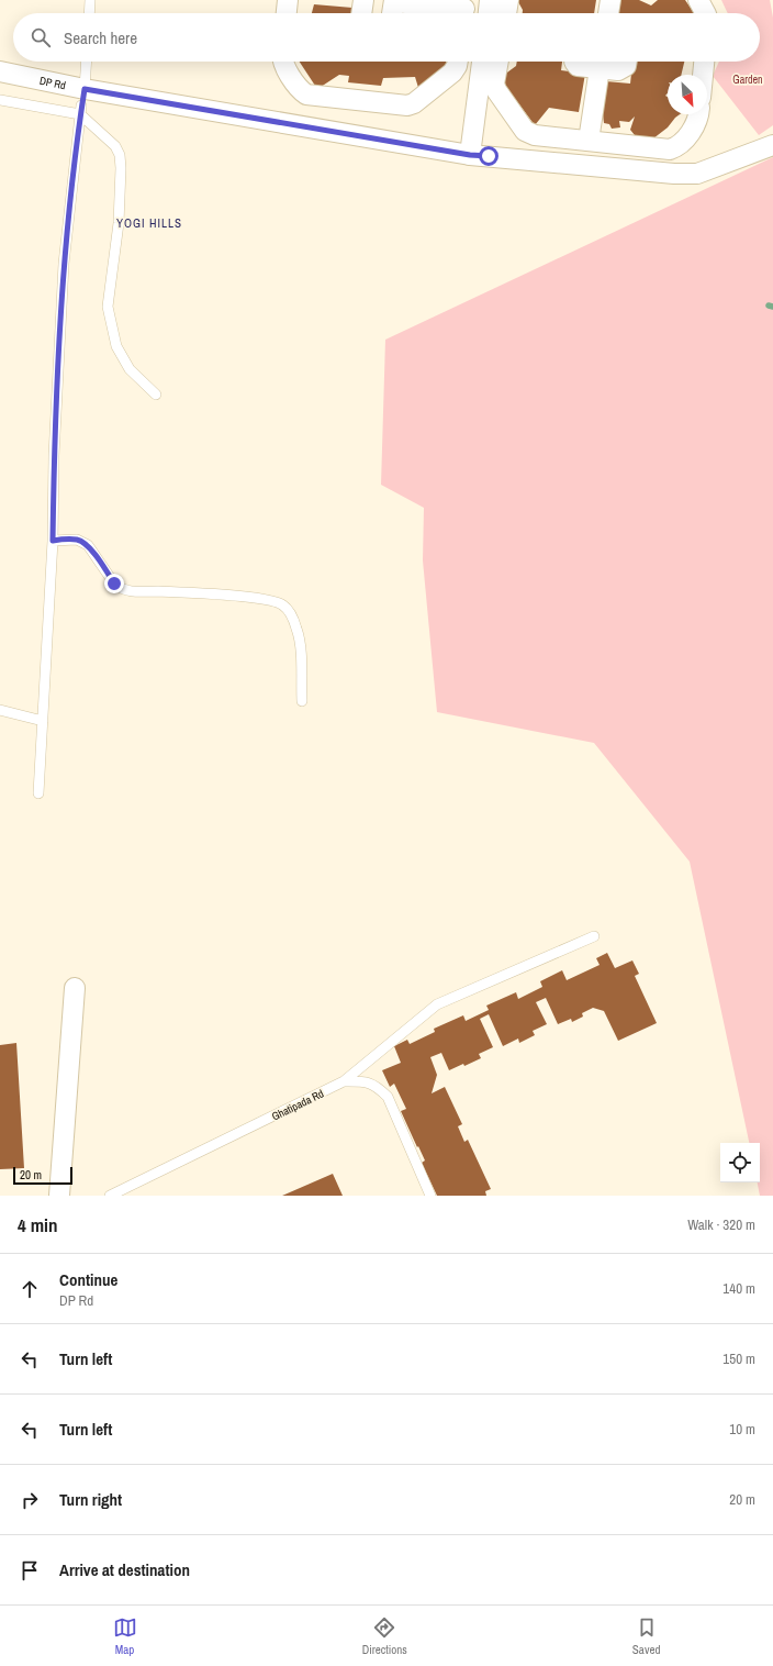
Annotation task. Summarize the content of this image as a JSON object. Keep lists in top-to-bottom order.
{
  "streets": {
    "street": ["DP Rd"],
    "lane": ["Ghatipada Rd"]
  },
  "districts": ["YOGI HILLS"],
  "parks": ["Garden"],
  "scale_bar": "20 m",
  "north": "bottom right",
  "page": {
    "search": "Search here",
    "scale": "20 m",
    "heading": ["4 min", "Walk · 320 m"],
    "list": [
      ["Continue", "DP Rd", "140 m"],
      ["Turn left", "150 m"],
      ["Turn left", "10 m"],
      ["Turn right", "20 m"],
      "Arrive at destination"
    ],
    "nav": ["Map", "Directions", "Saved"]
  }
}
